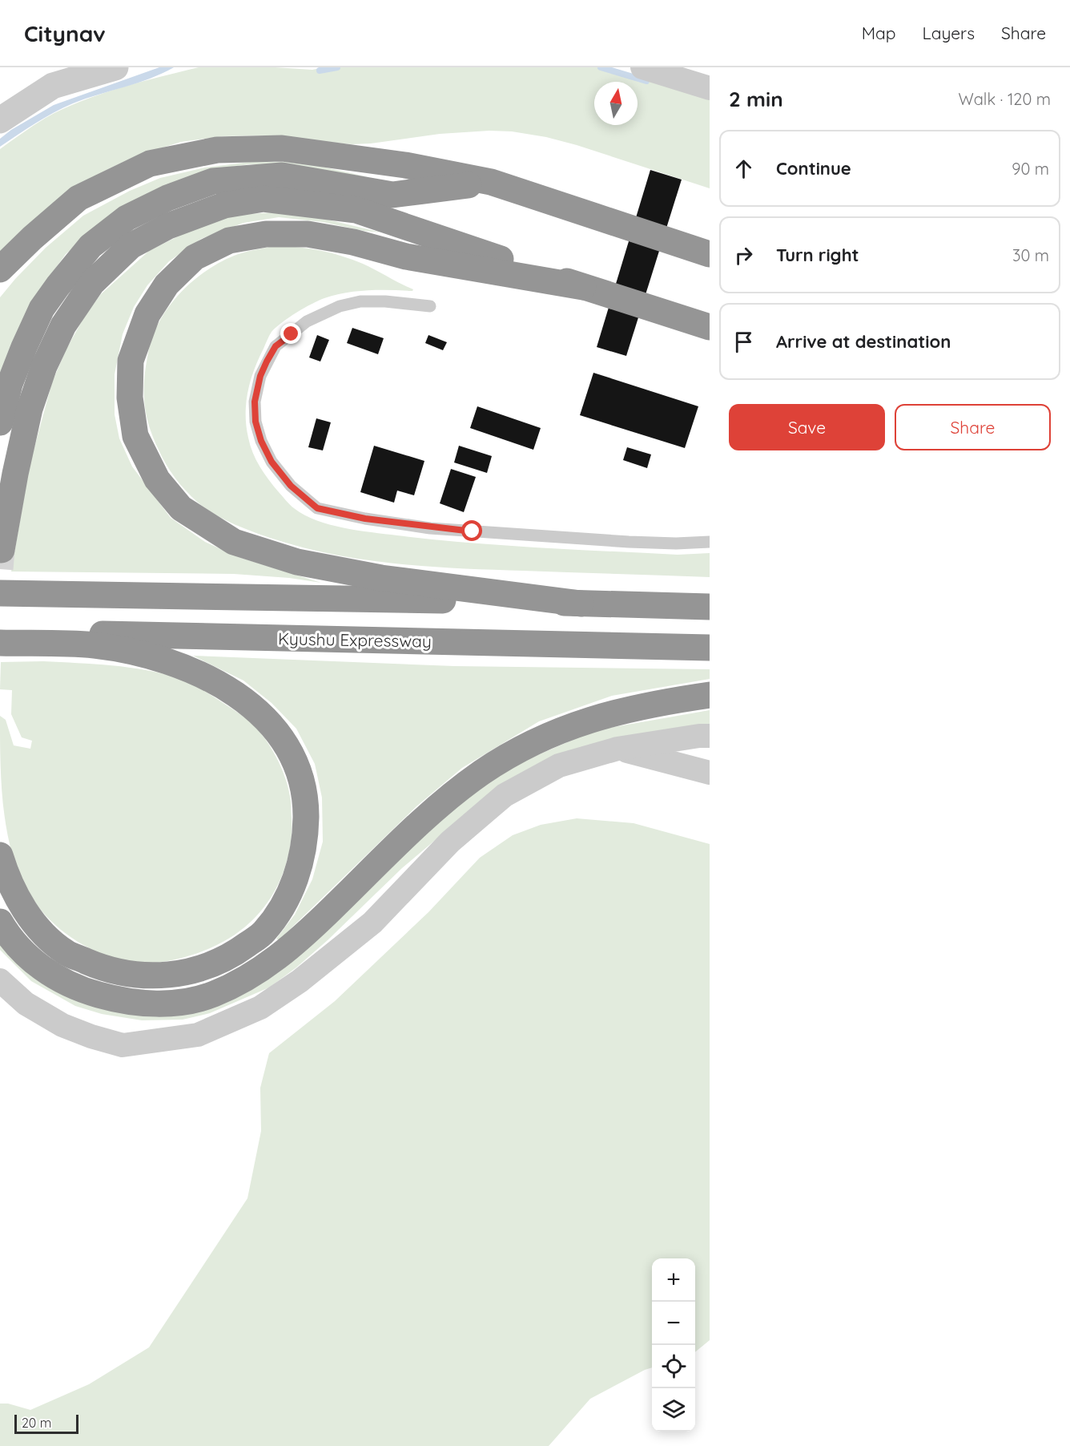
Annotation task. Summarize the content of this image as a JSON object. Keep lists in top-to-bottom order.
{
  "streets": {
    "highway": ["Kyushu Expressway"]
  },
  "scale_bar": "20 m",
  "north": "top",
  "page": {
    "header": "Citynav",
    "nav": ["Map", "Layers", "Share"],
    "heading": ["2 min", "Walk · 120 m"],
    "list": [
      ["Continue", "90 m"],
      ["Turn right", "30 m"],
      "Arrive at destination"
    ],
    "buttons": ["Save", "Share"],
    "map_buttons": ["+", "−"],
    "scale": "20 m"
  }
}
